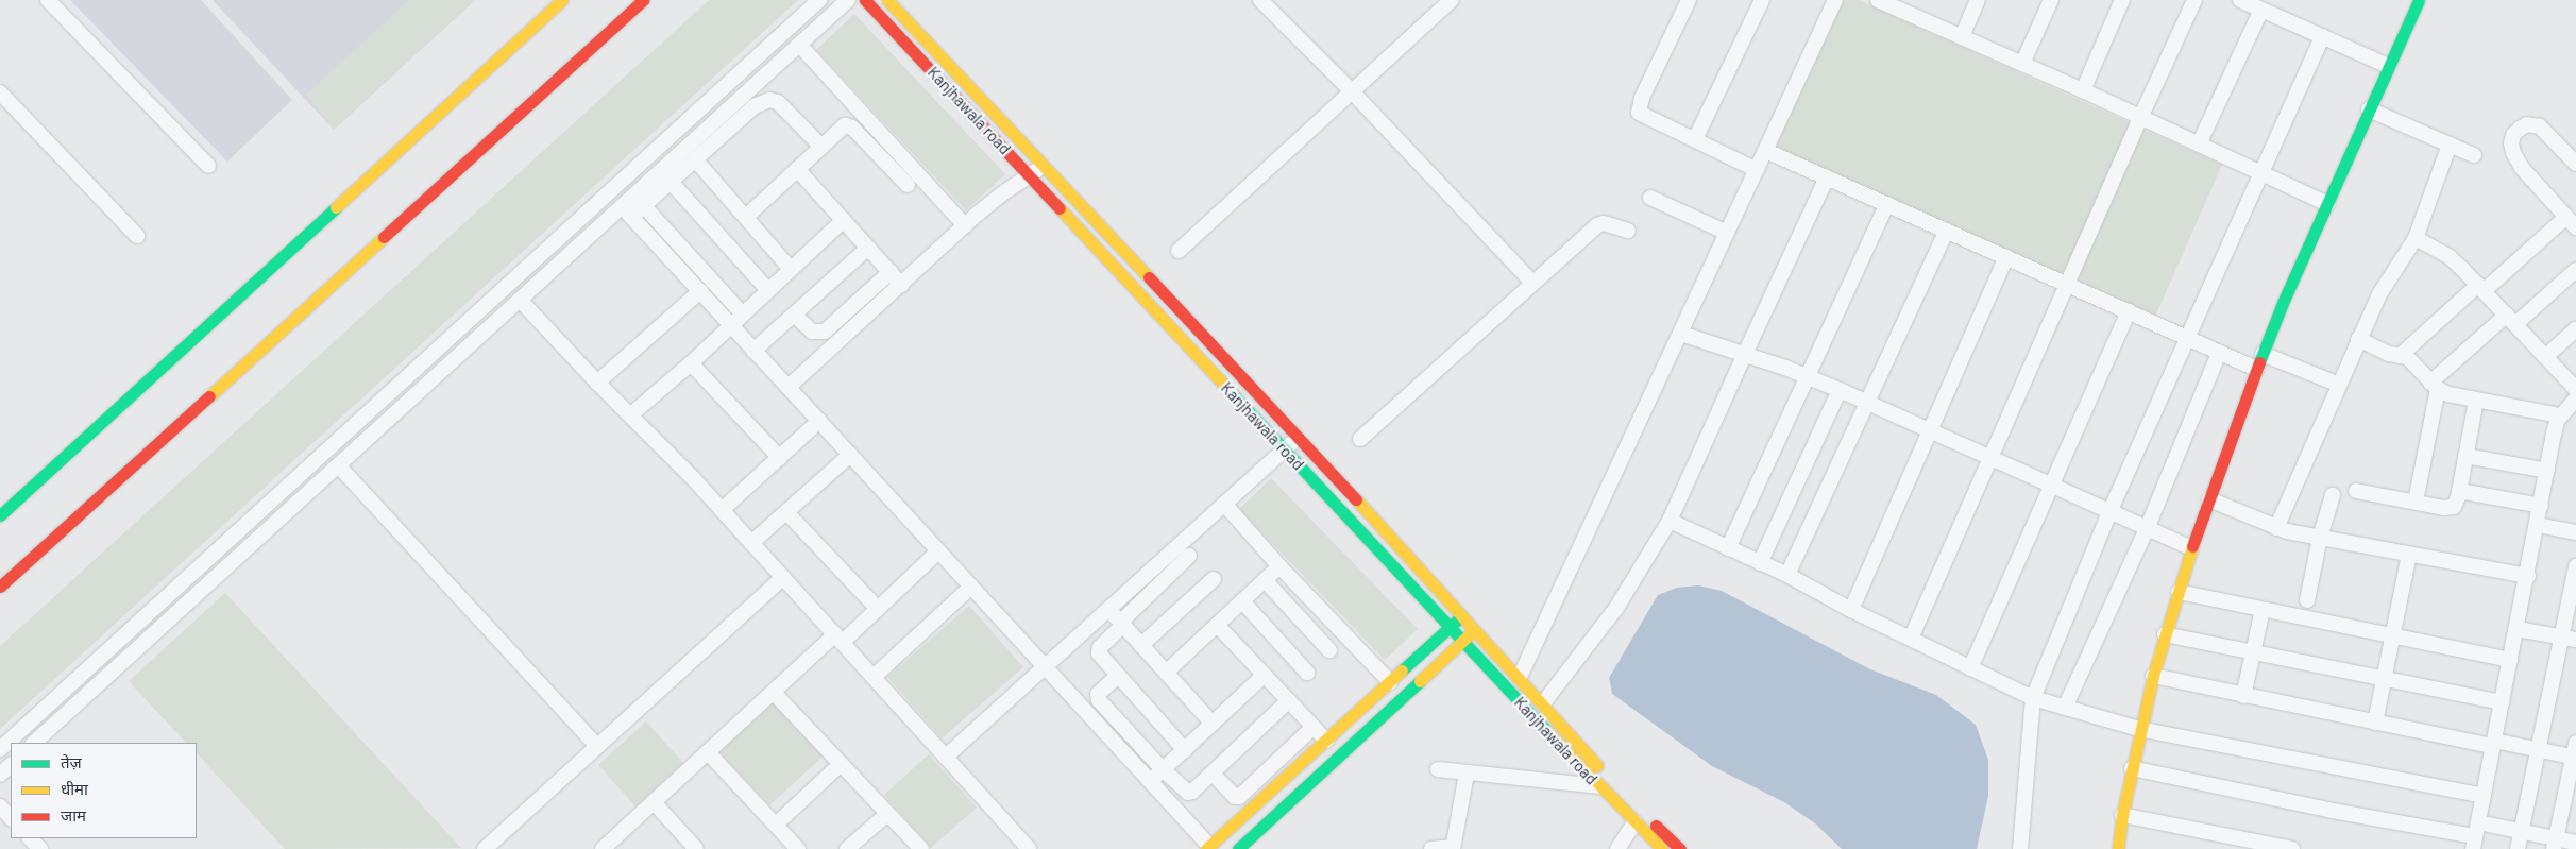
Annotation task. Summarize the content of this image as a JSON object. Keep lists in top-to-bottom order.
{
  "streets": {
    "street": ["Kanjhawala road"]
  },
  "legend": ["तेज़", "धीमा", "जाम"]
}
